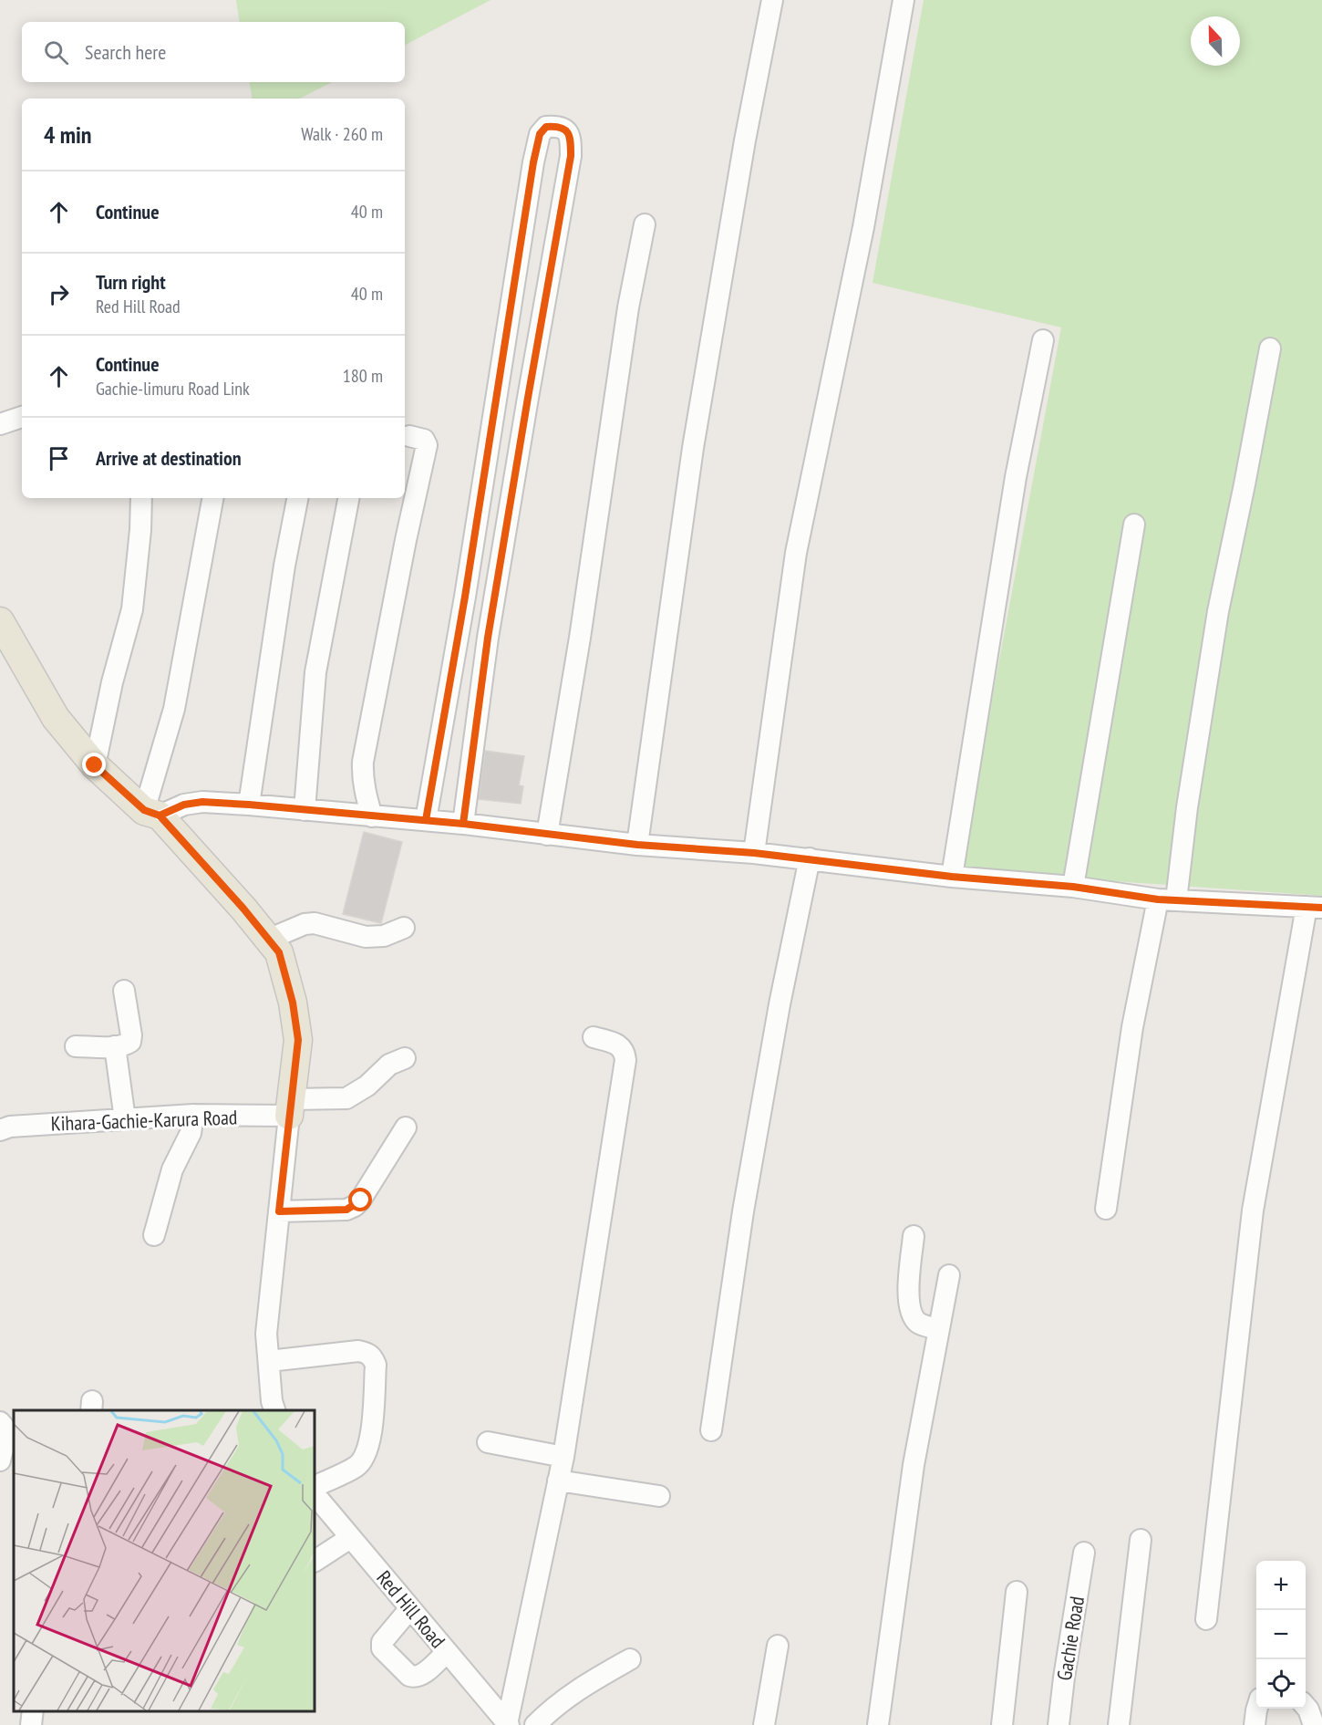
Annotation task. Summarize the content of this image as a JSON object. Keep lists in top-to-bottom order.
{
  "streets": {
    "street": ["Kihara-Gachie-Karura Road", "Red Hill Road", "Gachie Road"]
  },
  "north": "top",
  "page": {
    "search": "Search here",
    "heading": ["4 min", "Walk · 260 m"],
    "list": [
      ["Continue", "40 m"],
      ["Turn right", "Red Hill Road", "40 m"],
      ["Continue", "Gachie-limuru Road Link", "180 m"],
      "Arrive at destination"
    ],
    "map_buttons": ["+", "−"]
  }
}
